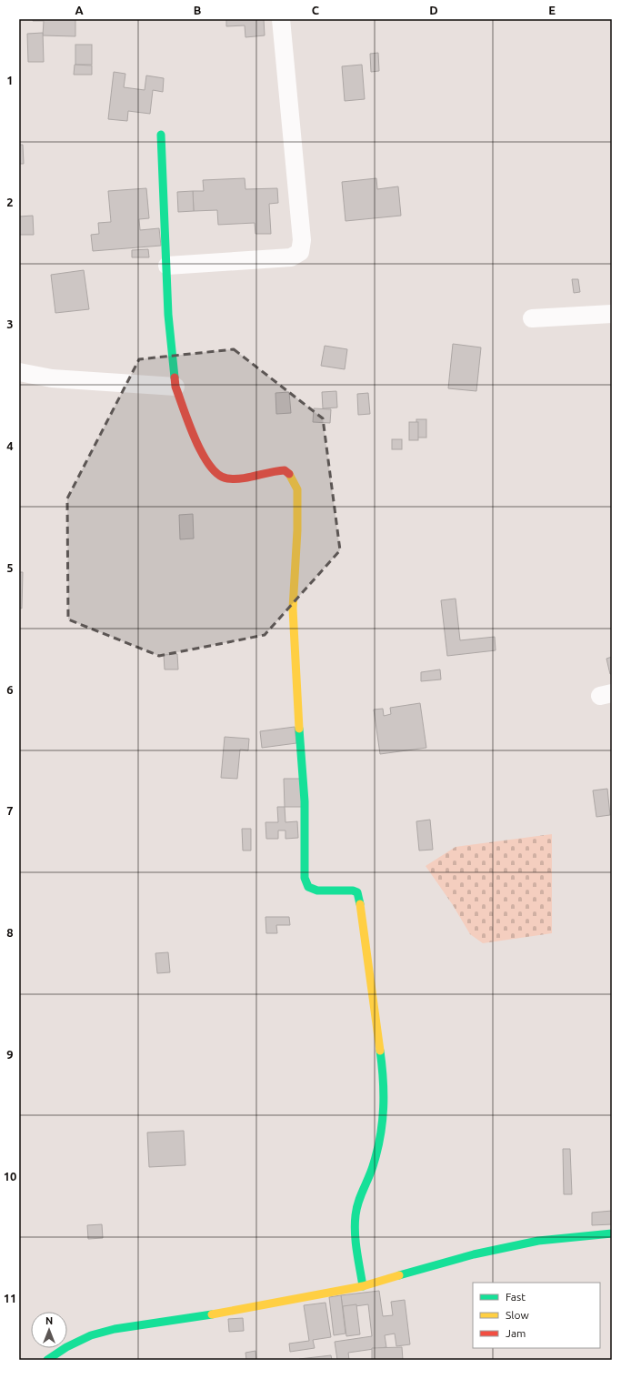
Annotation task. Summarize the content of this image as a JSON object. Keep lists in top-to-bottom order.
{
  "legend": ["Fast", "Slow", "Jam"],
  "north": "top",
  "grid": {
    "columns": [
      "A",
      "B",
      "C",
      "D",
      "E"
    ],
    "rows": [
      "1",
      "2",
      "3",
      "4",
      "5",
      "6",
      "7",
      "8",
      "9",
      "10",
      "11"
    ]
  }
}
